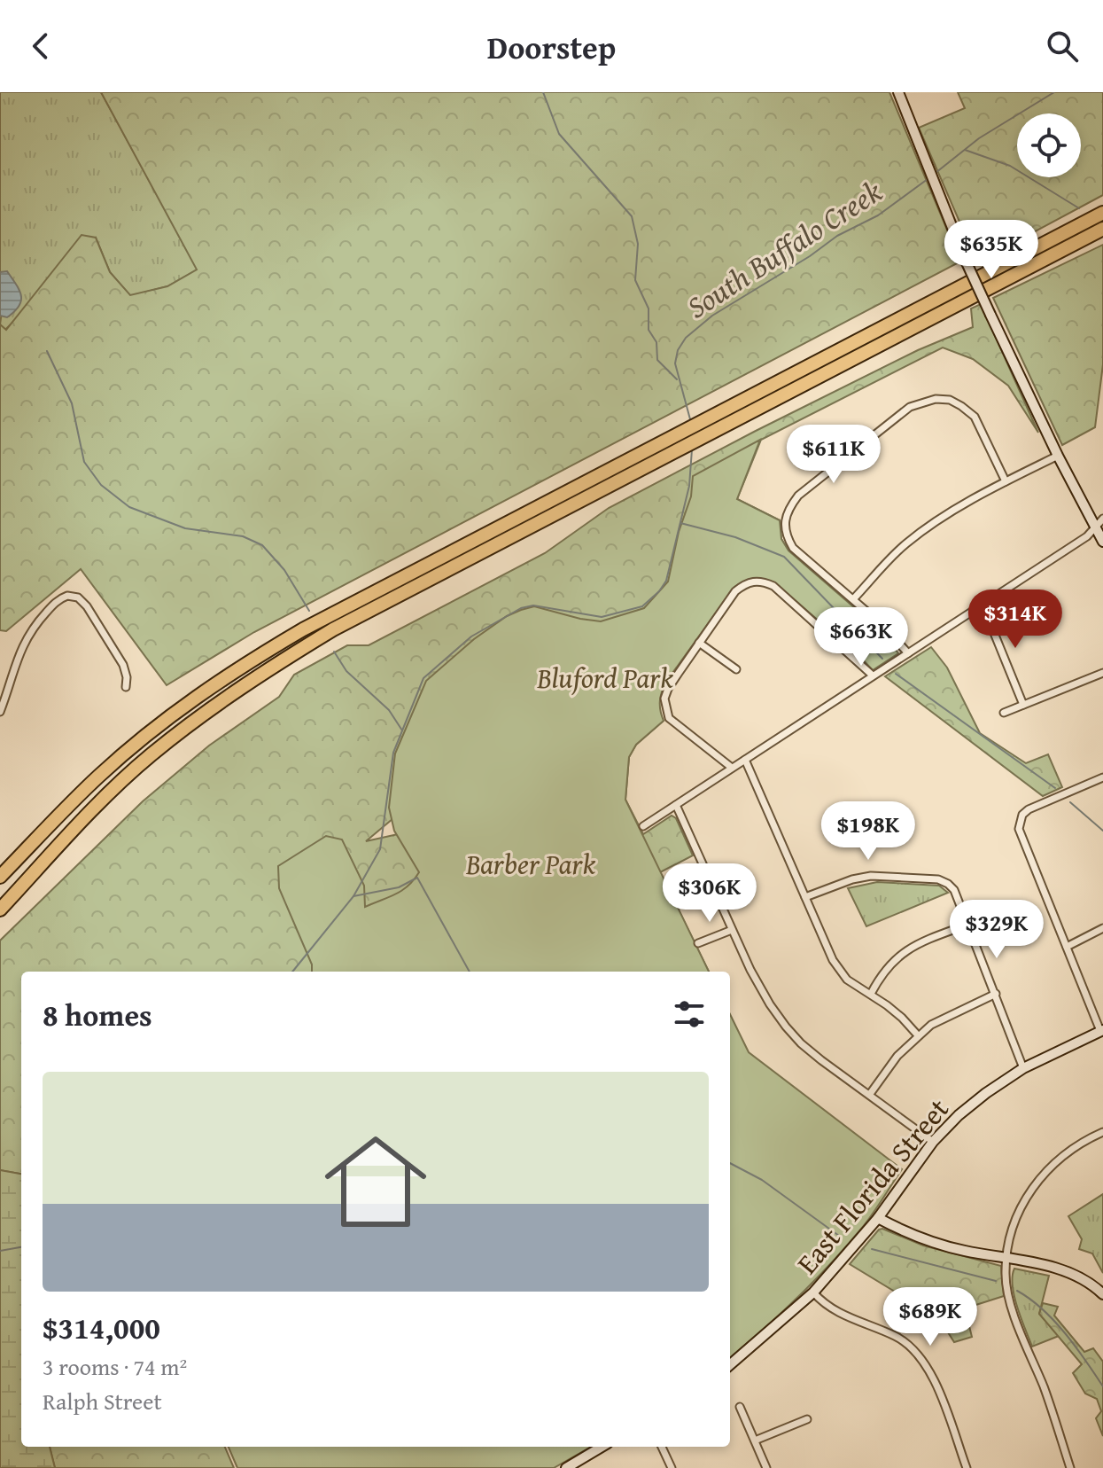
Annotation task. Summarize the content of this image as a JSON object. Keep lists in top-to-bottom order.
{
  "streets": {
    "street": ["East Florida Street"]
  },
  "water": ["South Buffalo Creek"],
  "parks": ["Bluford Park", "Barber Park"],
  "page": {
    "header": "Doorstep",
    "price": [
      "$635K",
      "$611K",
      "$314K",
      "$663K",
      "$198K",
      "$306K",
      "$329K",
      "$689K"
    ],
    "heading": "8 homes",
    "list": [
      {
        "name": "$314,000",
        "note": "3 rooms · 74 m² · Ralph Street"
      }
    ]
  }
}
